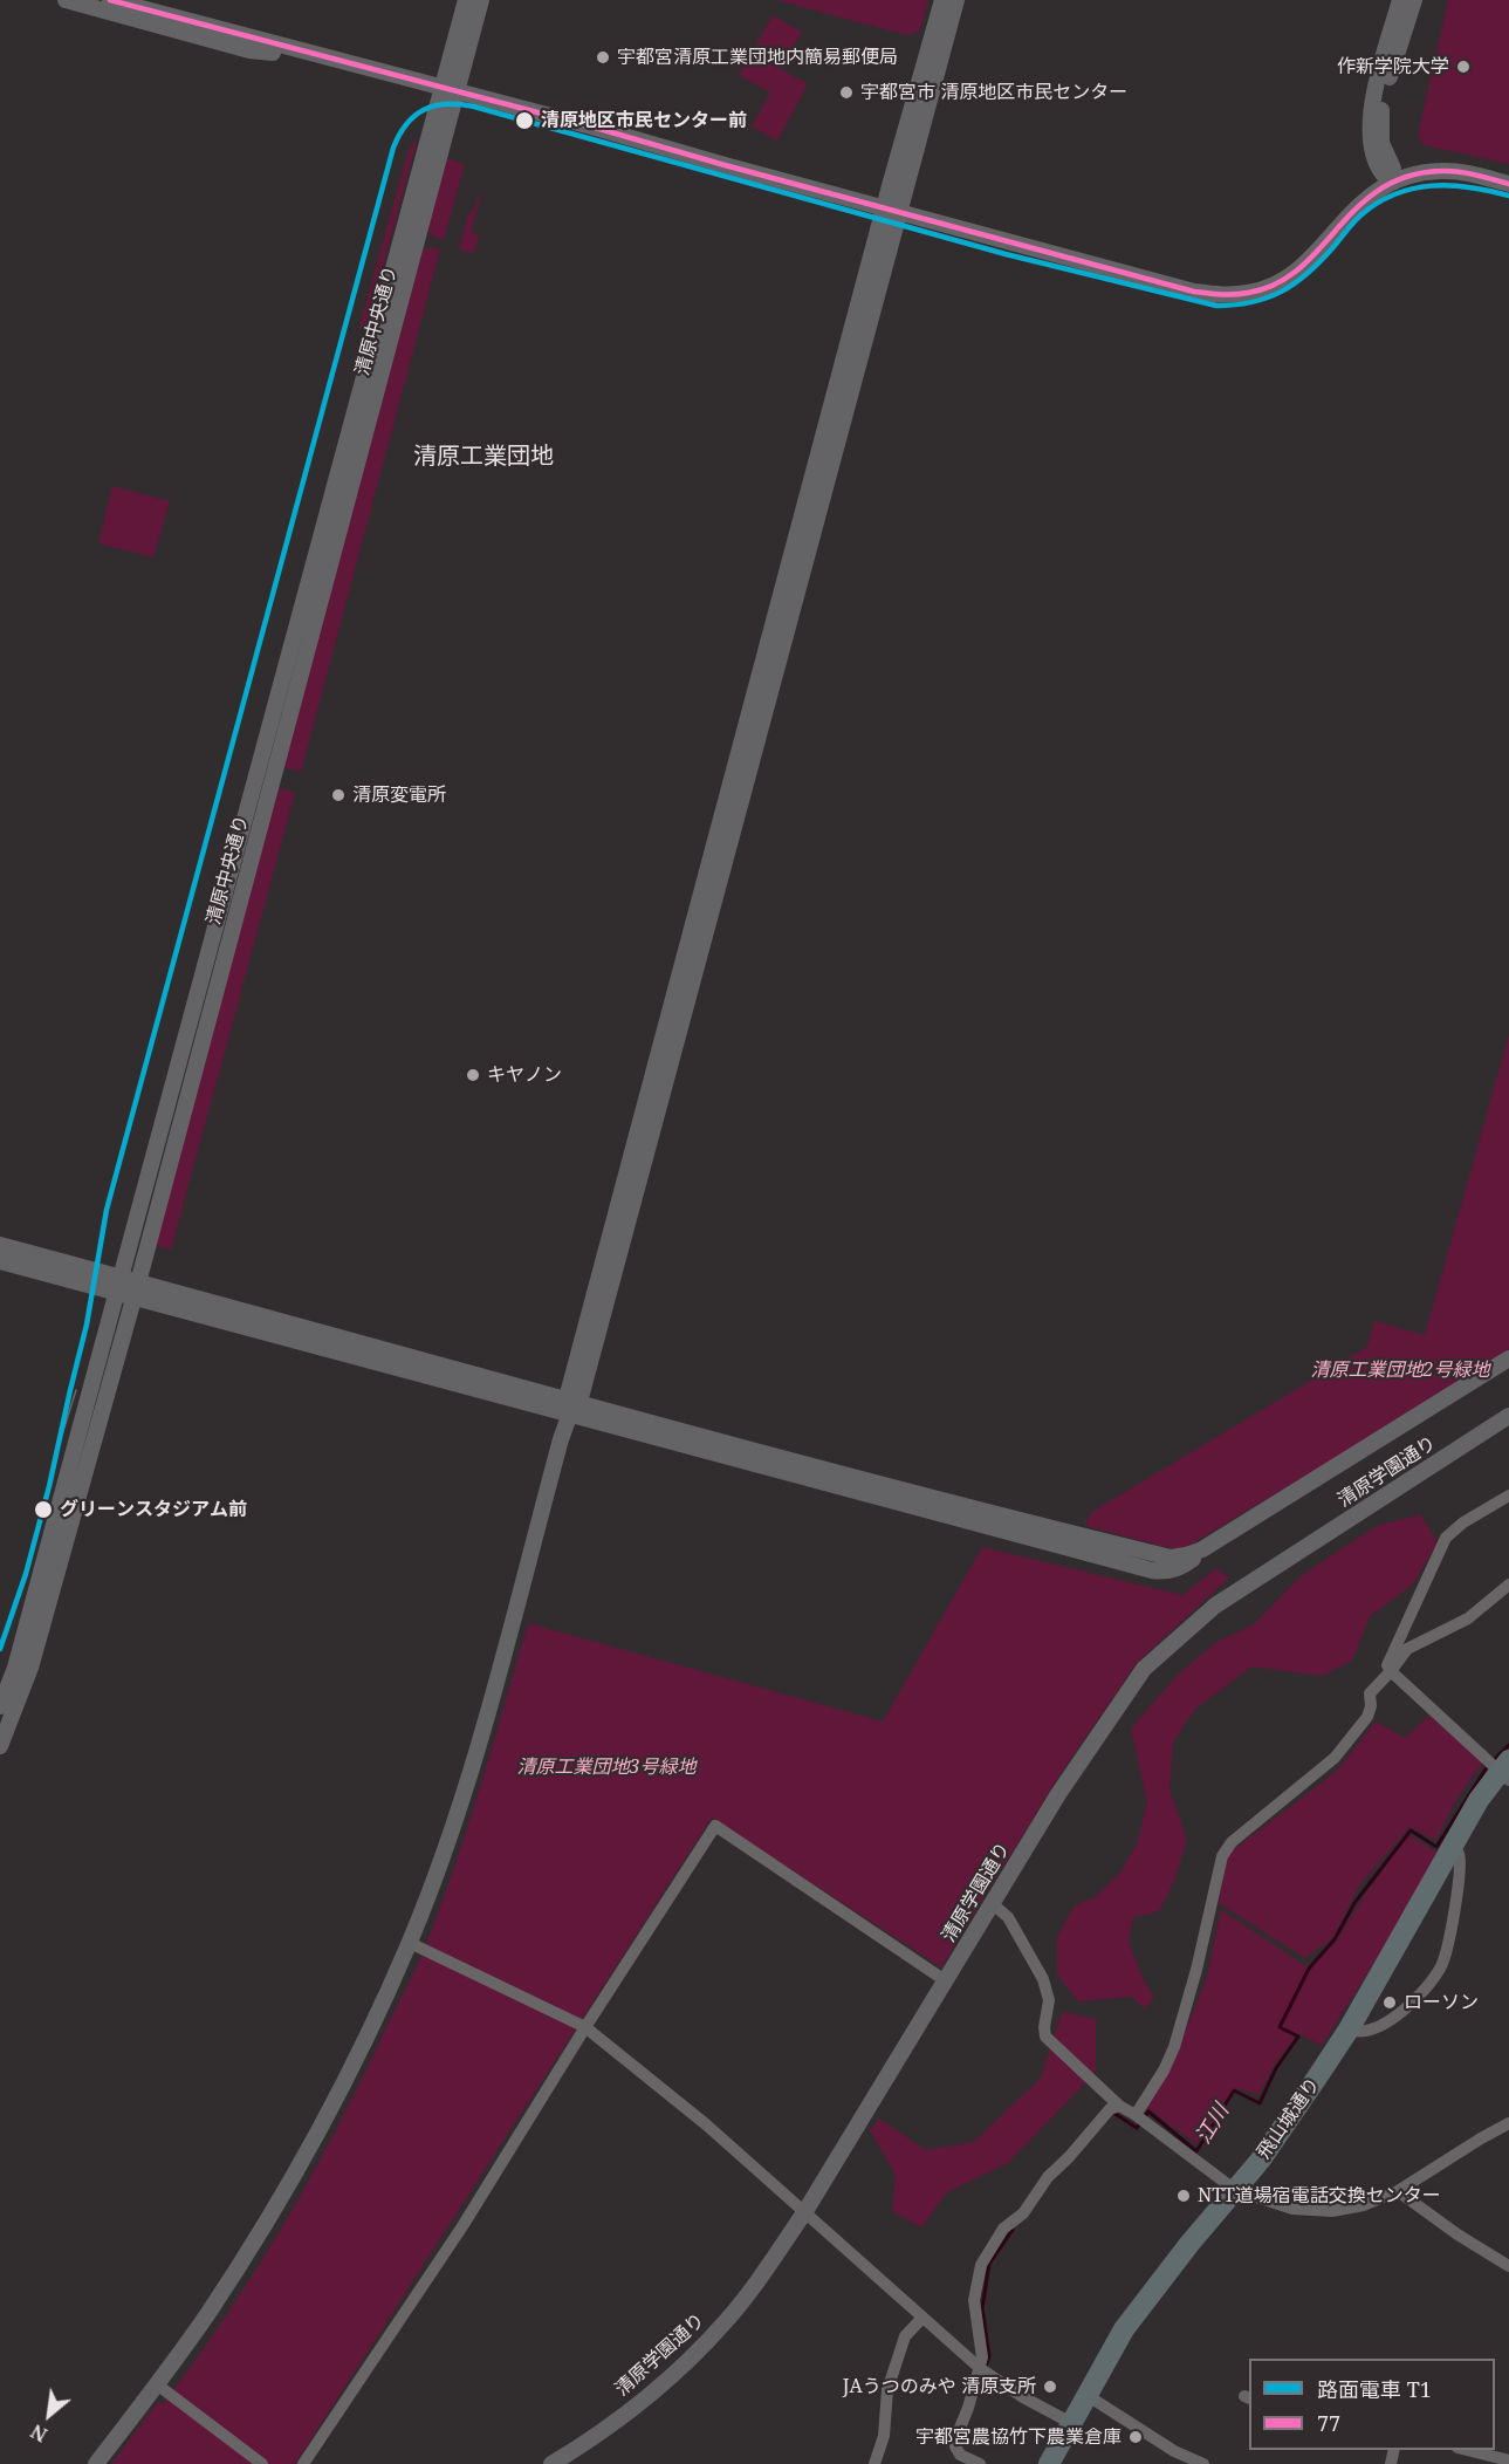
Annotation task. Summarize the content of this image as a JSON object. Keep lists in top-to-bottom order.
{
  "streets": {
    "highway": ["飛山城通り"],
    "street": ["清原中央通り", "清原学園通り"]
  },
  "districts": ["清原工業団地"],
  "water": ["江川"],
  "parks": ["清原工業団地2号緑地", "清原工業団地3号緑地"],
  "places": [
    "宇都宮清原工業団地内簡易郵便局",
    "作新学院大学",
    "宇都宮市 清原地区市民センター",
    "清原地区市民センター前",
    "清原変電所",
    "キヤノン",
    "グリーンスタジアム前",
    "ローソン",
    "NTT道場宿電話交換センター",
    "JAうつのみや 清原支所",
    "宇都宮農協竹下農業倉庫"
  ],
  "lines": ["transit line 77", "tram line T1"],
  "legend": ["路面電車 T1", "77"],
  "north": "bottom left"
}
